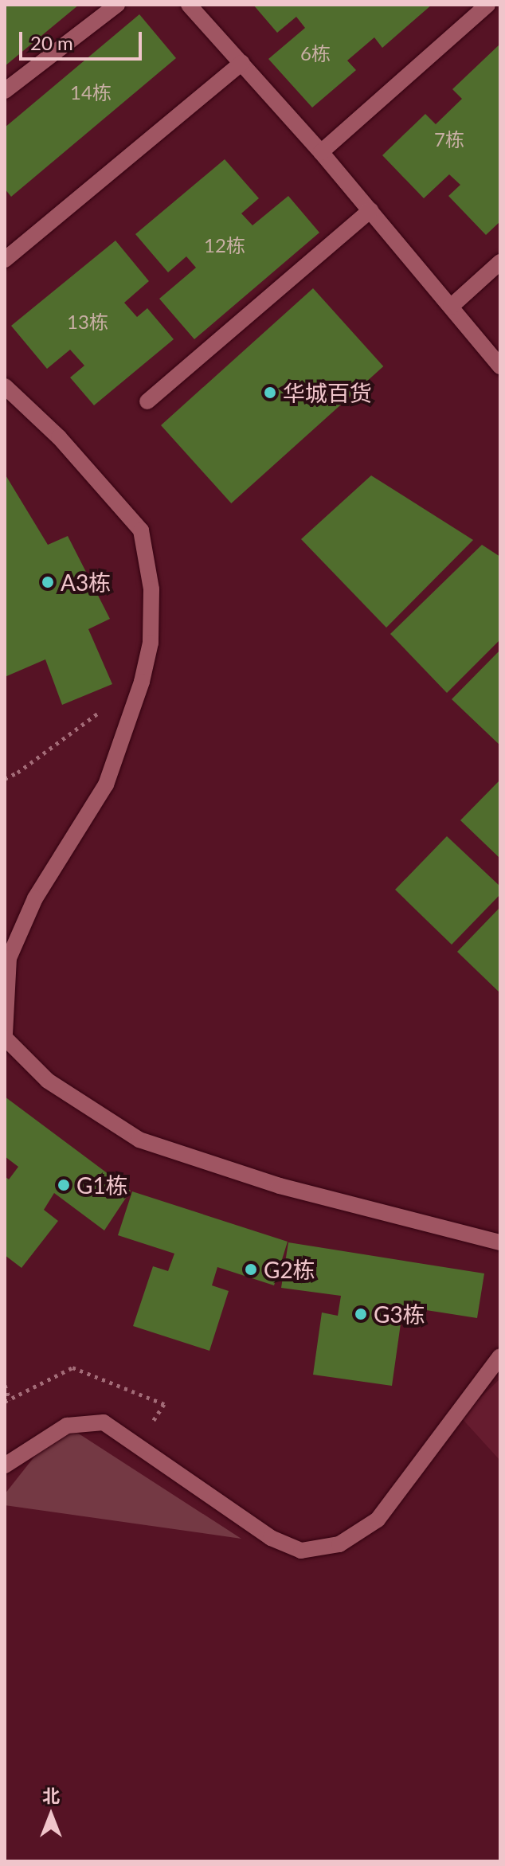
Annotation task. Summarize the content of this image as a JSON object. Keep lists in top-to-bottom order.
{
  "places": [
    "华城百货",
    "A3栋",
    "G1栋",
    "G2栋",
    "G3栋"
  ],
  "house_numbers": [
    "6栋",
    "14栋",
    "7栋",
    "12栋",
    "13栋"
  ],
  "scale_bar": "20 m",
  "north": "top"
}
